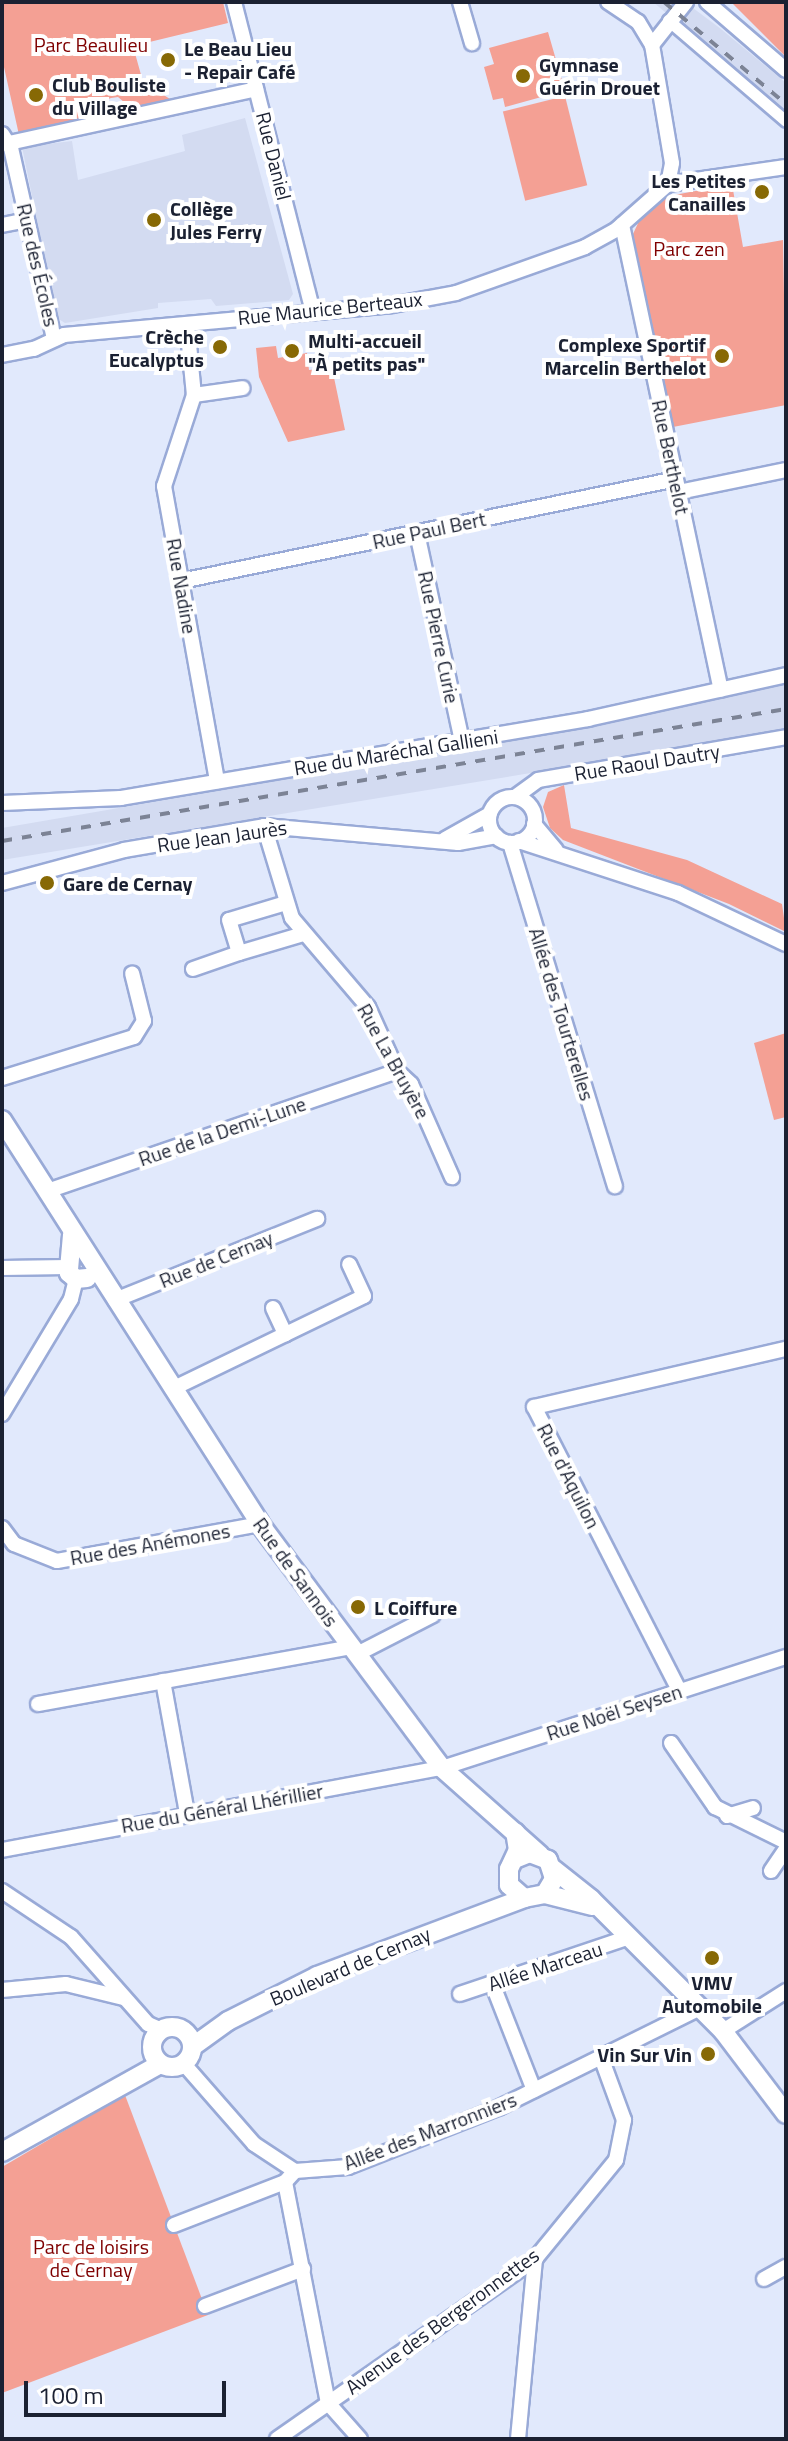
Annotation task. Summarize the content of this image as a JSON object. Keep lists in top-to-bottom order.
{
  "streets": {
    "street": [
      "Rue Daniel",
      "Rue des Écoles",
      "Rue Maurice Berteaux",
      "Rue Berthelot",
      "Rue Paul Bert",
      "Rue Nadine",
      "Rue Pierre Curie",
      "Rue du Maréchal Gallieni",
      "Rue Raoul Dautry",
      "Rue Jean Jaurès",
      "Allée des Tourterelles",
      "Rue La Bruyère",
      "Rue de la Demi-Lune",
      "Rue de Cernay",
      "Rue d'Aquilon",
      "Rue des Anémones",
      "Rue de Sannois",
      "Rue Noël Seysen",
      "Rue du Général Lhérillier",
      "Boulevard de Cernay",
      "Allée Marceau",
      "Allée des Marronniers",
      "Avenue des Bergeronnettes"
    ]
  },
  "crossings": [
    ["Rue Daniel", "Rue Maurice Berteaux"],
    ["Rue des Écoles", "Rue Maurice Berteaux"],
    ["Rue Maurice Berteaux", "Rue Berthelot"],
    ["Rue Maurice Berteaux", "Rue Nadine"],
    ["Rue Berthelot", "Rue Paul Bert"],
    ["Rue Berthelot", "Rue du Maréchal Gallieni"],
    ["Rue Paul Bert", "Rue Nadine"],
    ["Rue Paul Bert", "Rue Pierre Curie"],
    ["Rue Nadine", "Rue du Maréchal Gallieni"],
    ["Rue Pierre Curie", "Rue du Maréchal Gallieni"],
    ["Rue Raoul Dautry", "Rue Jean Jaurès"],
    ["Rue Raoul Dautry", "Allée des Tourterelles"],
    ["Rue Jean Jaurès", "Allée des Tourterelles"],
    ["Rue Jean Jaurès", "Rue La Bruyère"],
    ["Rue La Bruyère", "Rue de la Demi-Lune"],
    ["Rue de Cernay", "Rue de Sannois"],
    ["Rue d'Aquilon", "Rue Noël Seysen"],
    ["Rue des Anémones", "Rue de Sannois"],
    ["Rue de Sannois", "Rue Noël Seysen"],
    ["Rue de Sannois", "Rue du Général Lhérillier"],
    ["Rue de Sannois", "Boulevard de Cernay"],
    ["Rue de Sannois", "Allée Marceau"],
    ["Rue de Sannois", "Allée des Marronniers"],
    ["Rue Noël Seysen", "Rue du Général Lhérillier"],
    ["Allée des Marronniers", "Avenue des Bergeronnettes"]
  ],
  "parks": ["Parc Beaulieu", "Parc zen", "Parc de loisirs de Cernay"],
  "places": [
    "Le Beau Lieu - Repair Café",
    "Gymnase Guérin Drouet",
    "Club Bouliste du Village",
    "Les Petites Canailles",
    "Collège Jules Ferry",
    "Crèche Eucalyptus",
    "Multi-accueil \"À petits pas\"",
    "Complexe Sportif Marcelin Berthelot",
    "Gare de Cernay",
    "L Coiffure",
    "VMV Automobile",
    "Vin Sur Vin"
  ],
  "scale_bar": "100 m"
}
